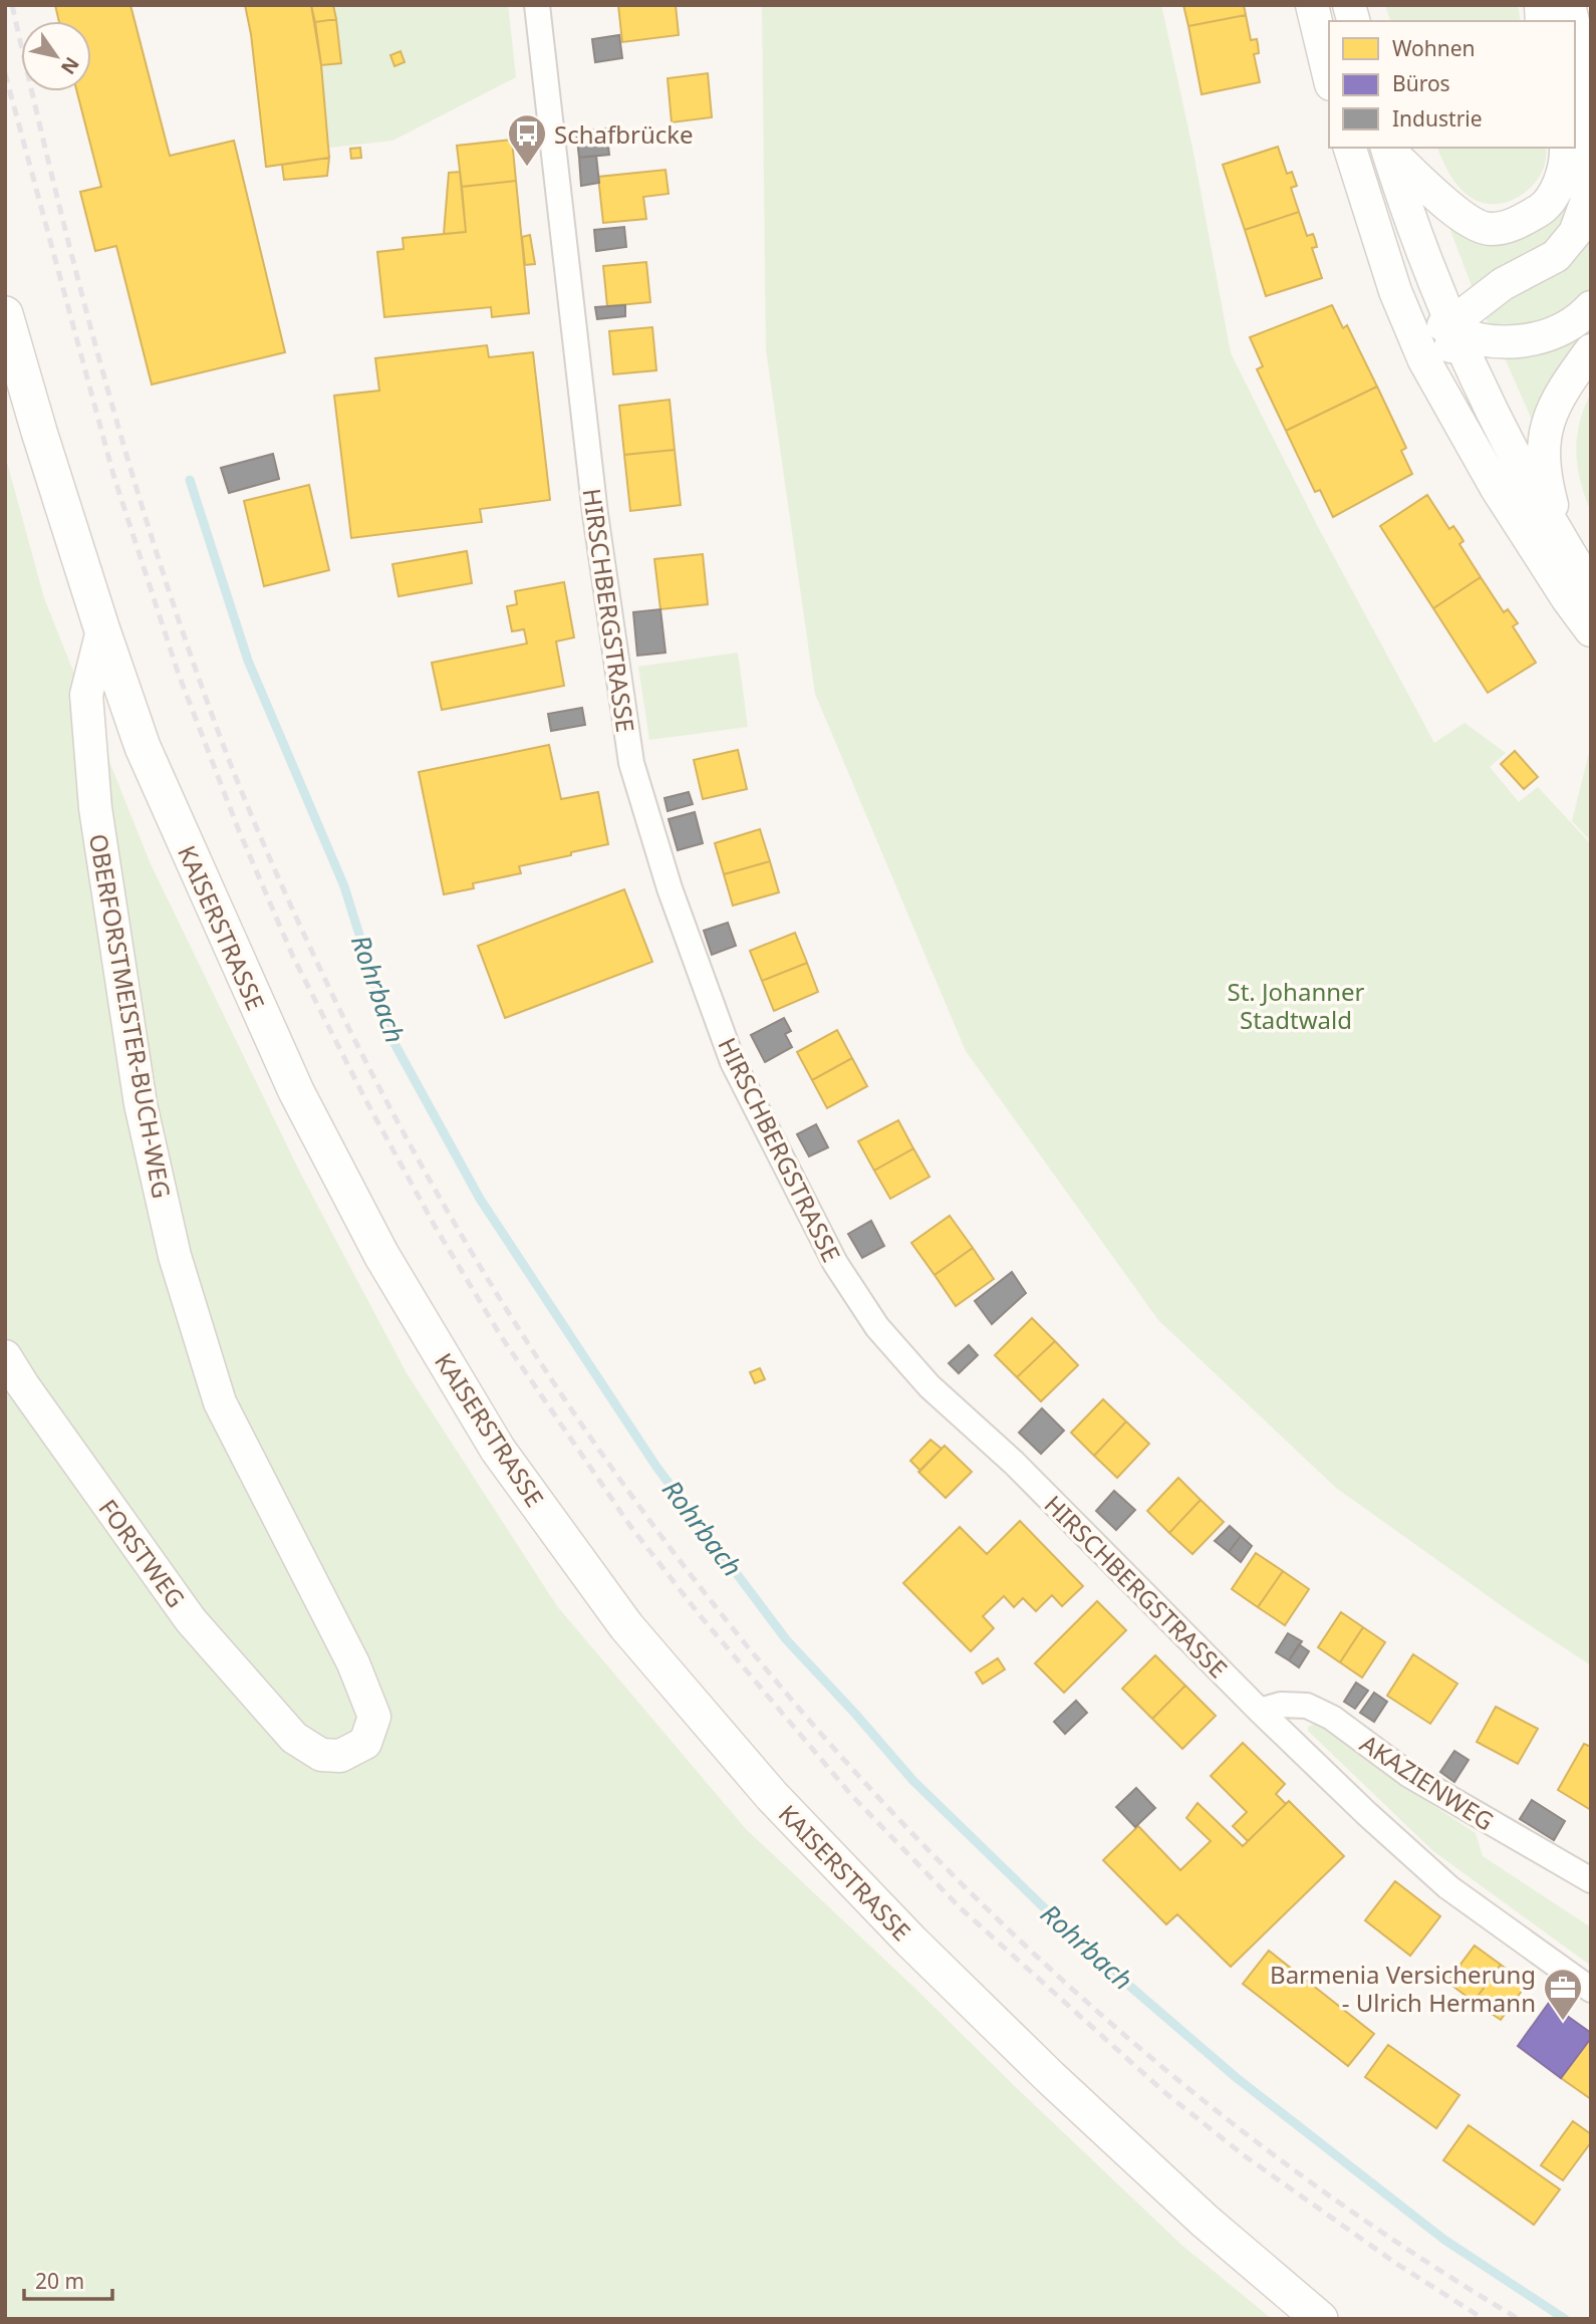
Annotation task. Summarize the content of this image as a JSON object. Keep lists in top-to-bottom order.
{
  "streets": {
    "main road": ["KAISERSTRASSE"],
    "street": [
      "HIRSCHBERGSTRASSE",
      "OBERFORSTMEISTER-BUCH-WEG",
      "FORSTWEG",
      "AKAZIENWEG"
    ]
  },
  "crossings": [
    ["HIRSCHBERGSTRASSE", "AKAZIENWEG"],
    ["KAISERSTRASSE", "OBERFORSTMEISTER-BUCH-WEG"],
    ["OBERFORSTMEISTER-BUCH-WEG", "FORSTWEG"]
  ],
  "water": ["Rohrbach"],
  "parks": ["St. Johanner Stadtwald"],
  "places": {
    "bus stop": ["Schafbrücke"],
    "office": ["Barmenia Versicherung - Ulrich Hermann"]
  },
  "legend": ["Wohnen", "Büros", "Industrie"],
  "scale_bar": "20 m",
  "north": "bottom right"
}
